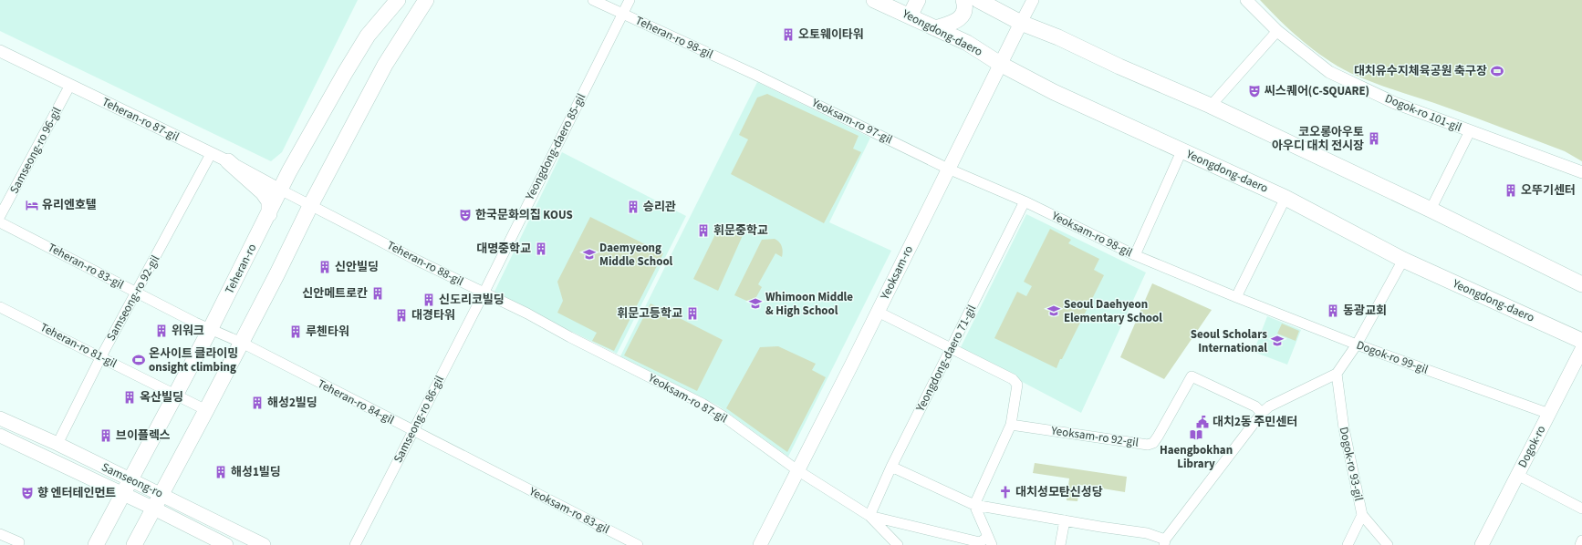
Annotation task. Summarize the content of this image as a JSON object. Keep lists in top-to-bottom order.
{
  "streets": {
    "main road": [
      "Yeongdong-daero",
      "Teheran-ro",
      "Yeoksam-ro",
      "Dogok-ro",
      "Samseong-ro"
    ],
    "street": [
      "Teheran-ro 98-gil",
      "Dogok-ro 101-gil",
      "Teheran-ro 87-gil",
      "Yeoksam-ro 97-gil",
      "Yeongdong-daero 85-gil",
      "Samseong-ro 96-gil",
      "Yeoksam-ro 98-gil",
      "Teheran-ro 88-gil",
      "Teheran-ro 83-gil",
      "Samseong-ro 92-gil",
      "Teheran-ro 81-gil",
      "Dogok-ro 99-gil",
      "Yeongdong-daero 71-gil",
      "Yeoksam-ro 87-gil",
      "Teheran-ro 84-gil",
      "Samseong-ro 86-gil",
      "Yeoksam-ro 92-gil",
      "Dogok-ro 93-gil",
      "Yeoksam-ro 83-gil"
    ]
  },
  "crossings": [
    ["Yeongdong-daero", "Yeoksam-ro"],
    ["Teheran-ro 98-gil", "Yeoksam-ro 97-gil"],
    ["Teheran-ro 98-gil", "Yeongdong-daero 85-gil"],
    ["Teheran-ro 87-gil", "Samseong-ro 96-gil"],
    ["Teheran-ro 87-gil", "Teheran-ro 88-gil"],
    ["Teheran-ro 87-gil", "Teheran-ro"],
    ["Teheran-ro 87-gil", "Samseong-ro 92-gil"],
    ["Yeoksam-ro 97-gil", "Yeoksam-ro 98-gil"],
    ["Yeoksam-ro 97-gil", "Yeoksam-ro"],
    ["Yeongdong-daero 85-gil", "Teheran-ro 88-gil"],
    ["Yeongdong-daero 85-gil", "Samseong-ro 86-gil"],
    ["Yeoksam-ro 98-gil", "Yeoksam-ro"],
    ["Yeoksam-ro 98-gil", "Dogok-ro 99-gil"],
    ["Yeoksam-ro 98-gil", "Yeongdong-daero 71-gil"],
    ["Teheran-ro 88-gil", "Teheran-ro"],
    ["Teheran-ro 88-gil", "Yeoksam-ro 87-gil"],
    ["Teheran-ro 88-gil", "Samseong-ro 86-gil"],
    ["Teheran-ro 83-gil", "Teheran-ro"],
    ["Teheran-ro 83-gil", "Samseong-ro 92-gil"],
    ["Teheran-ro 83-gil", "Teheran-ro 84-gil"],
    ["Teheran-ro", "Teheran-ro 81-gil"],
    ["Teheran-ro", "Teheran-ro 84-gil"],
    ["Teheran-ro", "Samseong-ro"],
    ["Yeoksam-ro", "Yeoksam-ro 87-gil"],
    ["Samseong-ro 92-gil", "Teheran-ro 81-gil"],
    ["Samseong-ro 92-gil", "Samseong-ro"],
    ["Dogok-ro 99-gil", "Dogok-ro"],
    ["Yeongdong-daero 71-gil", "Yeoksam-ro 87-gil"],
    ["Teheran-ro 84-gil", "Samseong-ro 86-gil"],
    ["Teheran-ro 84-gil", "Yeoksam-ro 83-gil"]
  ],
  "places": {
    "building": [
      "오토웨이타워",
      "코오롱아우토 아우디 대치 전시장",
      "오뚜기센터",
      "승리관",
      "휘문중학교",
      "대명중학교",
      "신안빌딩",
      "신안메트로칸",
      "신도리코빌딩",
      "동광교회",
      "휘문고등학교",
      "대경타워",
      "위워크",
      "루첸타워",
      "옥산빌딩",
      "해성2빌딩",
      "브이플렉스",
      "해성1빌딩"
    ],
    "sports": ["대치유수지체육공원 축구장", "온사이트 클라이밍 onsight climbing"],
    "theatre": ["씨스퀘어(C-SQUARE)", "한국문화의집 KOUS", "향 엔터테인먼트"],
    "hotel": ["유리엔호텔"],
    "school or university": [
      "Daemyeong Middle School",
      "Whimoon Middle & High School",
      "Seoul Daehyeon Elementary School",
      "Seoul Scholars International"
    ],
    "public building": ["대치2동 주민센터"],
    "library": ["Haengbokhan Library"],
    "church": ["대치성모탄신성당"]
  }
}
